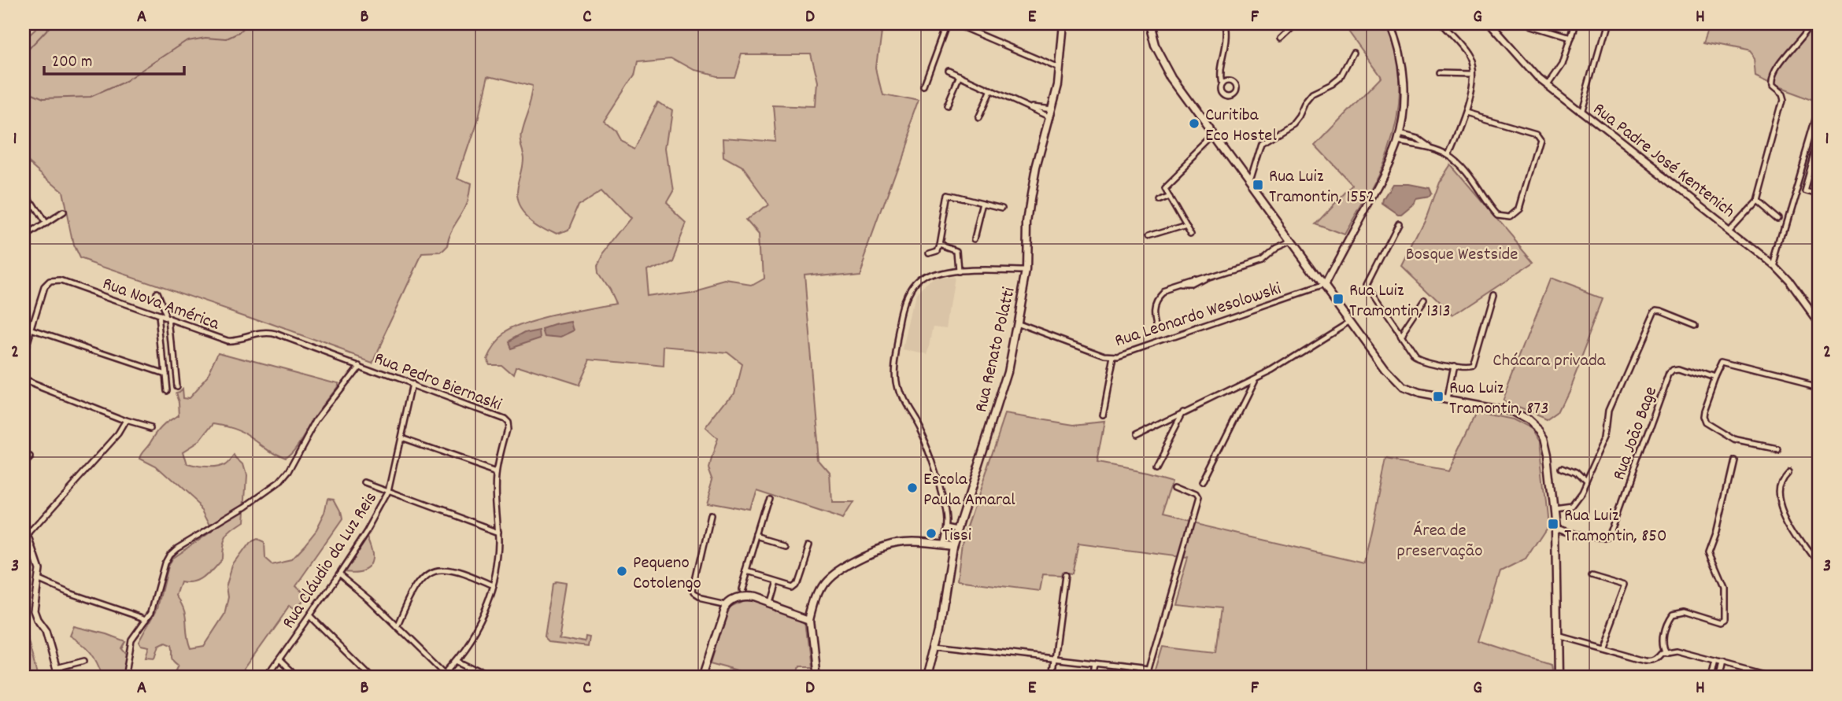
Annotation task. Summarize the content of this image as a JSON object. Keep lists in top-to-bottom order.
{
  "streets": {
    "main road": ["Rua Renato Polatti"],
    "street": [
      "Rua Padre José Kentenich",
      "Rua Nova América",
      "Rua Leonardo Wesolowski",
      "Rua Pedro Biernaski",
      "Rua João Bage",
      "Rua Cláudio da Luz Reis"
    ]
  },
  "crossings": [
    ["Rua Nova América", "Rua Pedro Biernaski"],
    ["Rua Leonardo Wesolowski", "Rua Renato Polatti"],
    ["Rua Pedro Biernaski", "Rua Cláudio da Luz Reis"]
  ],
  "parks": ["Bosque Westside", "Chácara privada", "Área de preservação"],
  "places": {
    "other": [
      "Curitiba Eco Hostel",
      "Escola Paula Amaral",
      "Tissi",
      "Pequeno Cotolengo"
    ],
    "transit": [
      "Rua Luiz Tramontin, 1552",
      "Rua Luiz Tramontin, 1313",
      "Rua Luiz Tramontin, 873",
      "Rua Luiz Tramontin, 850"
    ]
  },
  "scale_bar": "200 m",
  "grid": {
    "columns": [
      "A",
      "B",
      "C",
      "D",
      "E",
      "F",
      "G",
      "H"
    ],
    "rows": ["1", "2", "3"]
  }
}
